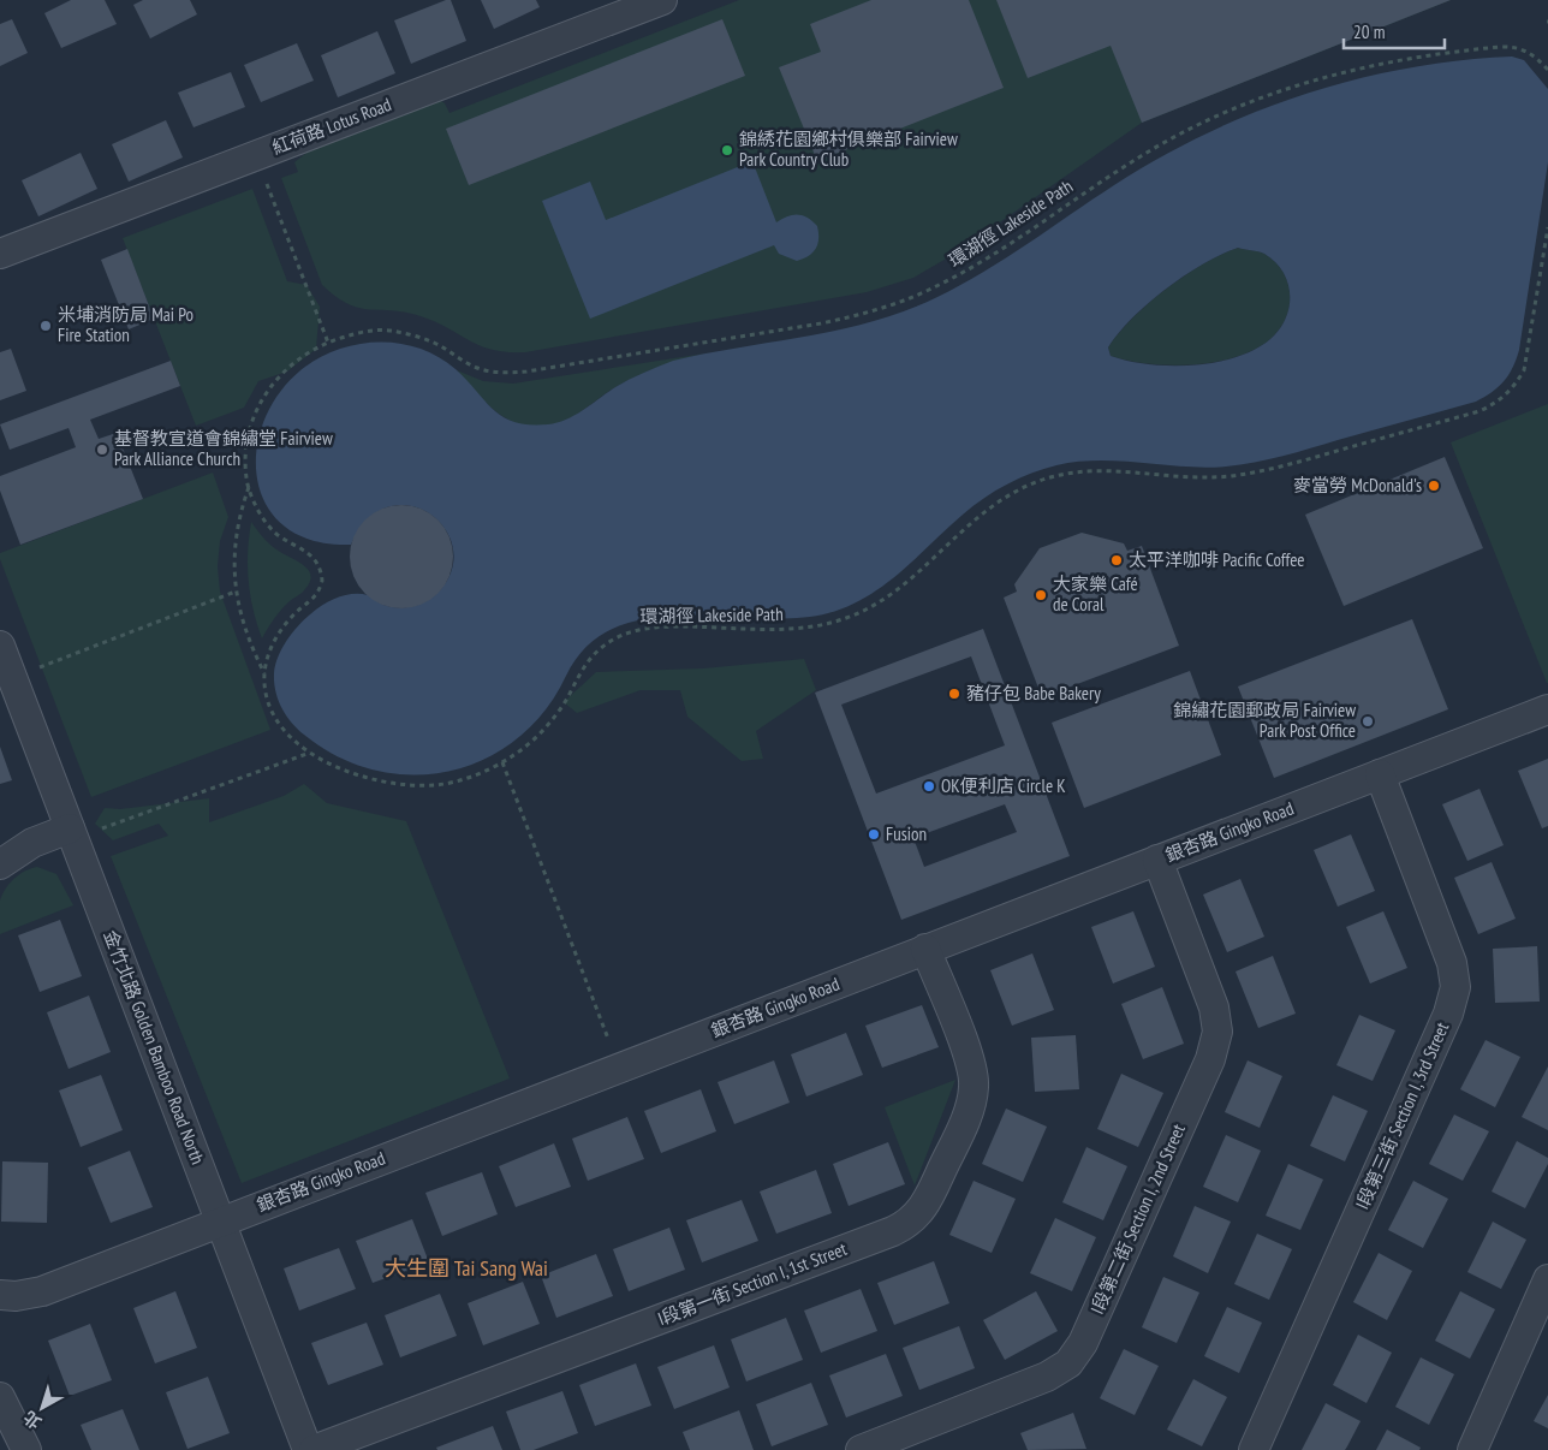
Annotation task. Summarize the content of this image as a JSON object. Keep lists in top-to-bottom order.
{
  "streets": {
    "street": [
      "紅荷路 Lotus Road",
      "銀杏路 Gingko Road",
      "金竹北路 Golden Bamboo Road North",
      "I段第三街 Section I, 3rd Street",
      "I段第二街 Section I, 2nd Street",
      "I段第一街 Section I, 1st Street"
    ],
    "path": ["環湖徑 Lakeside Path"]
  },
  "crossings": [
    ["銀杏路 Gingko Road", "金竹北路 Golden Bamboo Road North"],
    ["銀杏路 Gingko Road", "I段第三街 Section I, 3rd Street"],
    ["銀杏路 Gingko Road", "I段第二街 Section I, 2nd Street"],
    ["銀杏路 Gingko Road", "I段第一街 Section I, 1st Street"]
  ],
  "districts": ["大生圍 Tai Sang Wai"],
  "places": [
    "錦綉花園鄉村俱樂部 Fairview Park Country Club",
    "米埔消防局 Mai Po Fire Station",
    "基督教宣道會錦繡堂 Fairview Park Alliance Church",
    "麥當勞 McDonald's",
    "太平洋咖啡 Pacific Coffee",
    "大家樂 Café de Coral",
    "豬仔包 Babe Bakery",
    "錦繡花園郵政局 Fairview Park Post Office",
    "OK便利店 Circle K",
    "Fusion"
  ],
  "scale_bar": "20 m",
  "north": "bottom left"
}
